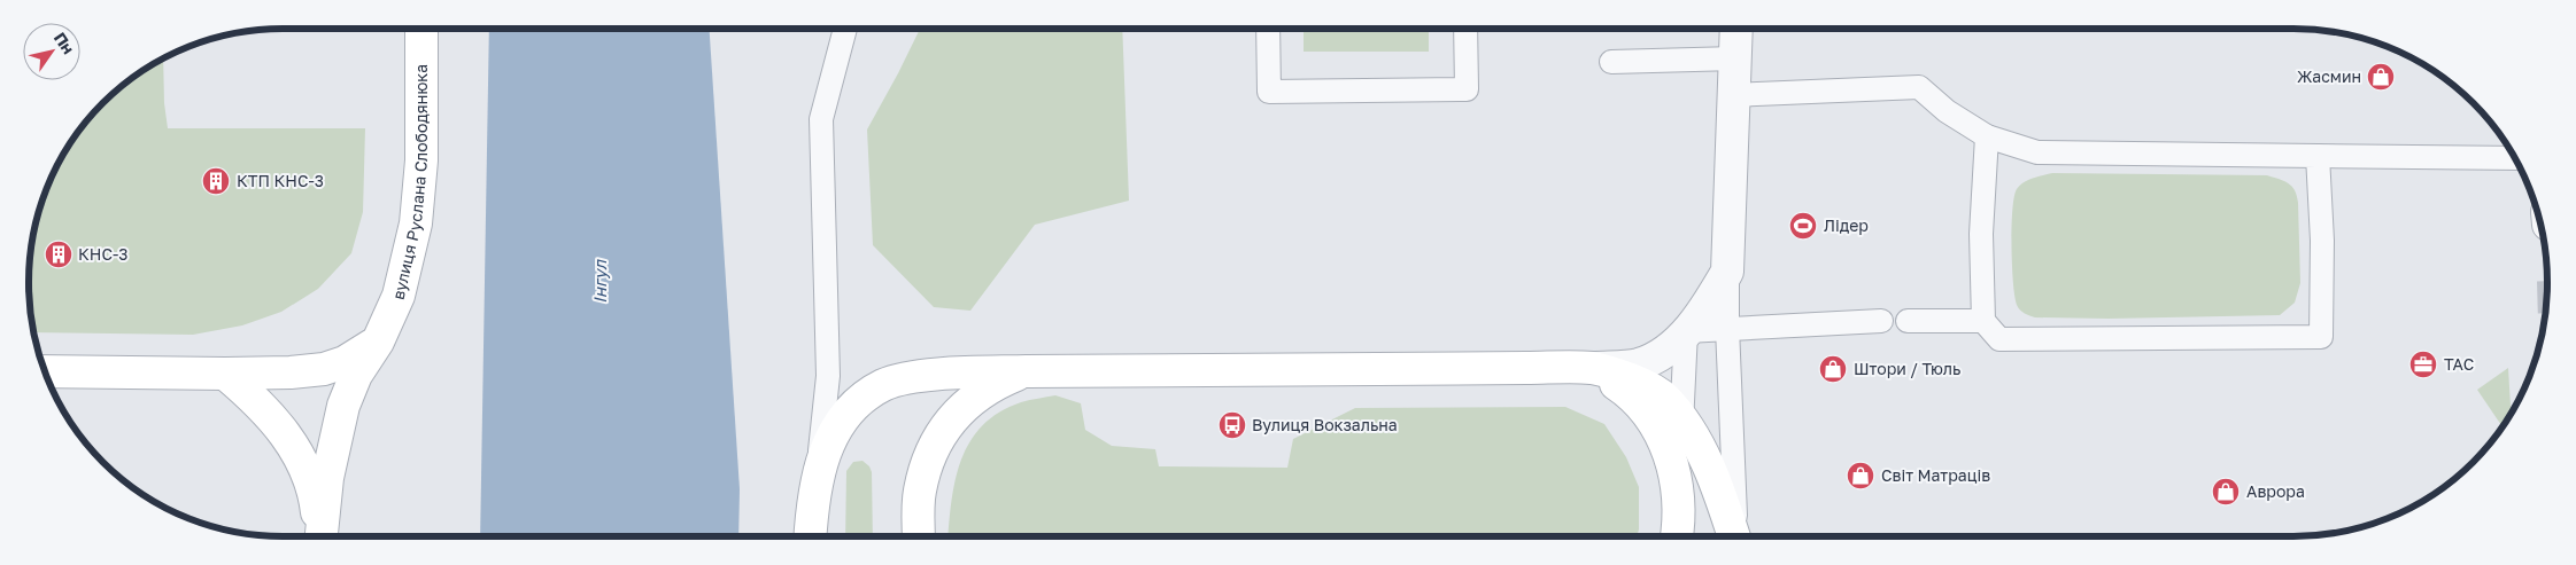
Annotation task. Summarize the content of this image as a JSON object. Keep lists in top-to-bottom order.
{
  "streets": {
    "main road": ["вулиця Руслана Слободянюка"]
  },
  "water": ["Інгул"],
  "places": {
    "shop": [
      "Жасмин",
      "Штори / Тюль",
      "Світ Матраців",
      "Аврора"
    ],
    "building": ["КТП КНС-3", "КНС-3"],
    "sports": ["Лідер"],
    "office": ["ТАС"],
    "bus stop": ["Вулиця Вокзальна"]
  },
  "north": "top right"
}
